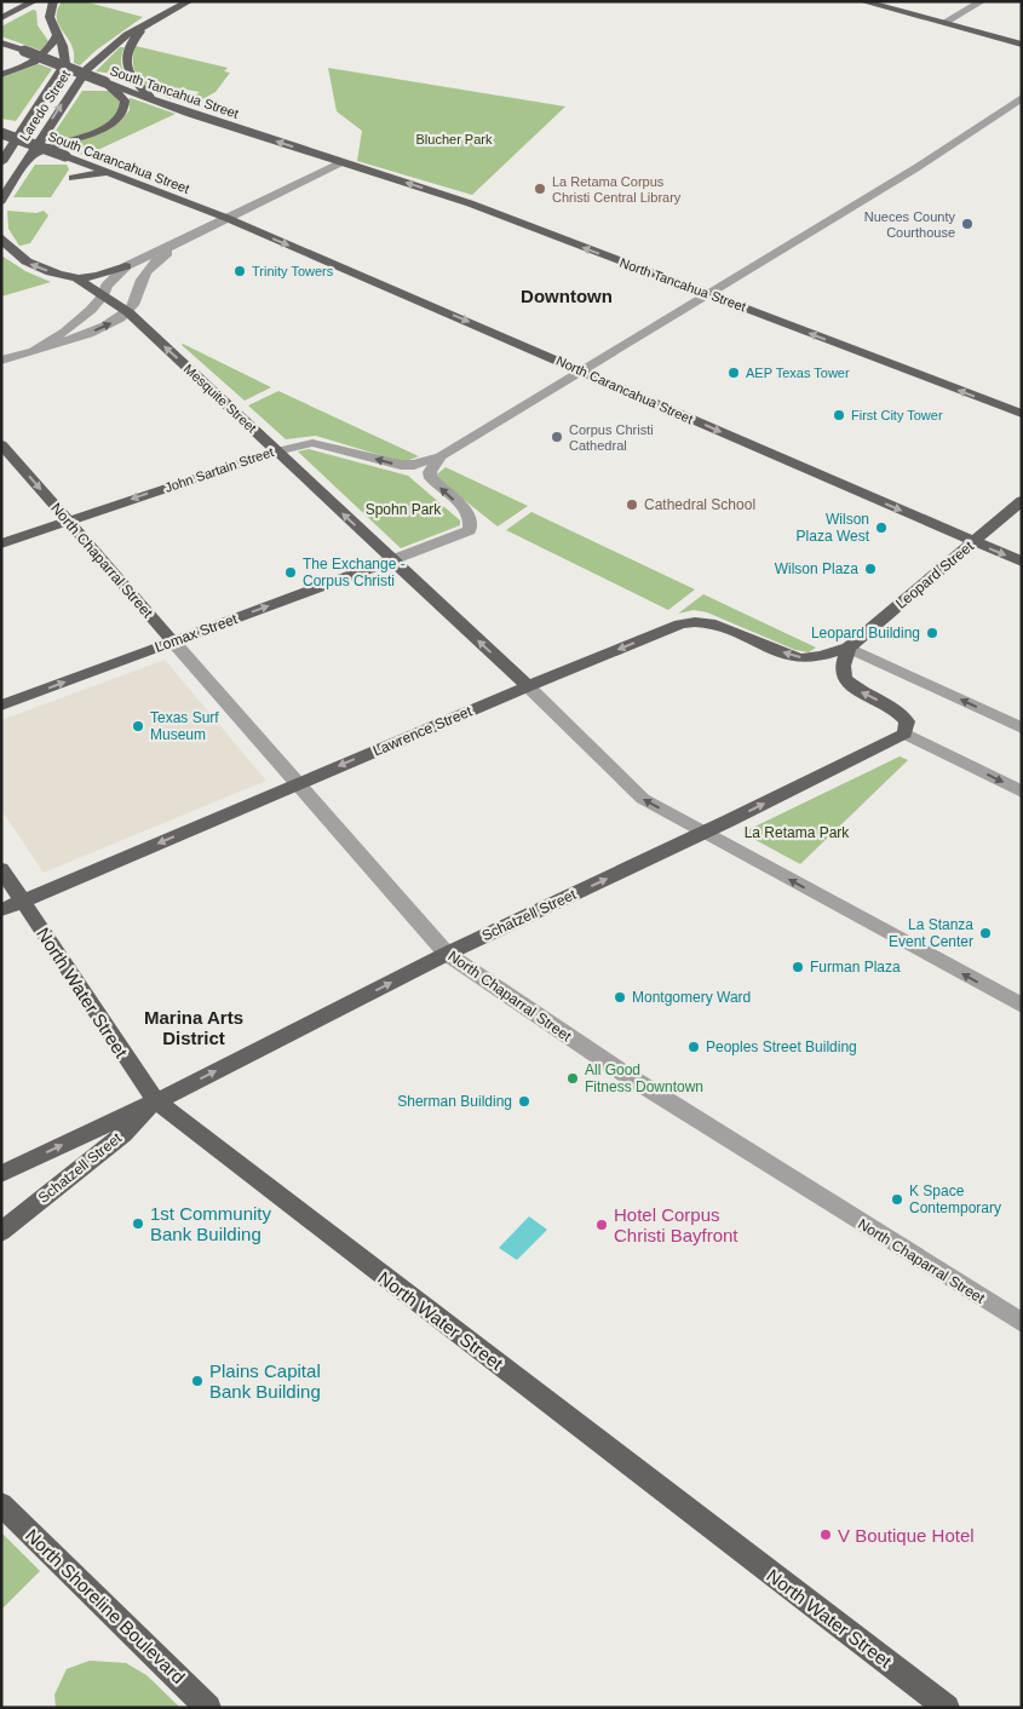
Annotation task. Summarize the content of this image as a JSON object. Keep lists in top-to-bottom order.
{
  "streets": {
    "main road": [
      "South Tancahua Street",
      "Laredo Street",
      "South Carancahua Street",
      "North Tancahua Street",
      "North Carancahua Street",
      "Mesquite Street",
      "John Sartain Street",
      "North Chaparral Street",
      "Leopard Street",
      "Lomax Street",
      "Lawrence Street",
      "Schatzell Street",
      "North Water Street",
      "North Shoreline Boulevard"
    ]
  },
  "crossings": [
    ["South Tancahua Street", "North Tancahua Street"],
    ["South Carancahua Street", "North Carancahua Street"],
    ["North Tancahua Street", "John Sartain Street"],
    ["North Carancahua Street", "John Sartain Street"],
    ["North Carancahua Street", "Leopard Street"],
    ["Mesquite Street", "John Sartain Street"],
    ["Mesquite Street", "Lomax Street"],
    ["Mesquite Street", "Lawrence Street"],
    ["John Sartain Street", "North Chaparral Street"],
    ["North Chaparral Street", "Lomax Street"],
    ["North Chaparral Street", "Lawrence Street"],
    ["North Chaparral Street", "Schatzell Street"],
    ["Leopard Street", "Lawrence Street"],
    ["Lawrence Street", "North Water Street"],
    ["Schatzell Street", "North Water Street"]
  ],
  "one_way": [
    "South Tancahua Street",
    "North Tancahua Street",
    "North Carancahua Street",
    "Mesquite Street",
    "Lomax Street",
    "Lawrence Street",
    "Schatzell Street"
  ],
  "districts": ["Downtown", "Marina Arts District"],
  "parks": ["Blucher Park", "Spohn Park", "La Retama Park"],
  "places": [
    "La Retama Corpus Christi Central Library",
    "Nueces County Courthouse",
    "Trinity Towers",
    "AEP Texas Tower",
    "First City Tower",
    "Corpus Christi Cathedral",
    "Cathedral School",
    "Wilson Plaza West",
    "Wilson Plaza",
    "The Exchange - Corpus Christi",
    "Leopard Building",
    "Texas Surf Museum",
    "La Stanza Event Center",
    "Furman Plaza",
    "Montgomery Ward",
    "Peoples Street Building",
    "All Good Fitness Downtown",
    "Sherman Building",
    "K Space Contemporary",
    "1st Community Bank Building",
    "Hotel Corpus Christi Bayfront",
    "Plains Capital Bank Building",
    "V Boutique Hotel"
  ]
}
